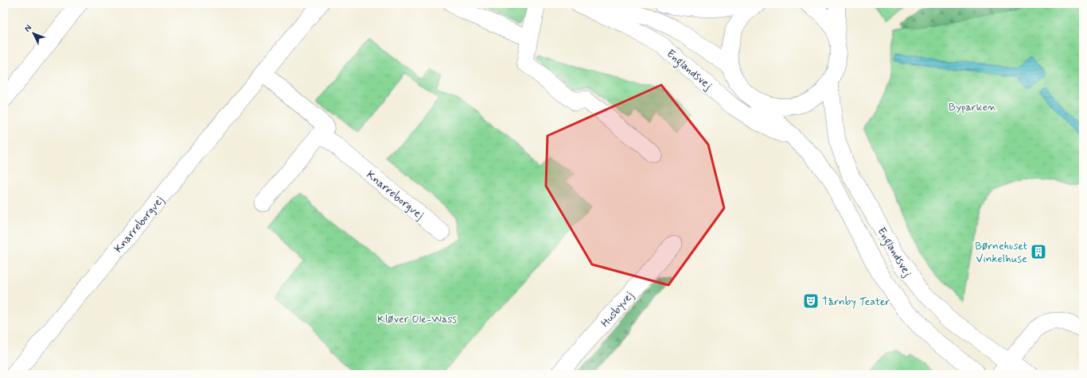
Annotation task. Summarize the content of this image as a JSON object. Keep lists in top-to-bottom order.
{
  "streets": {
    "street": ["Englandsvej", "Knarreborgvej", "Husbyvej"]
  },
  "parks": ["Byparken", "Kløver Ole-Wass"],
  "places": {
    "building": ["Børnehuset Vinkelhuse"],
    "theatre": ["Tårnby Teater"]
  },
  "north": "top left"
}
